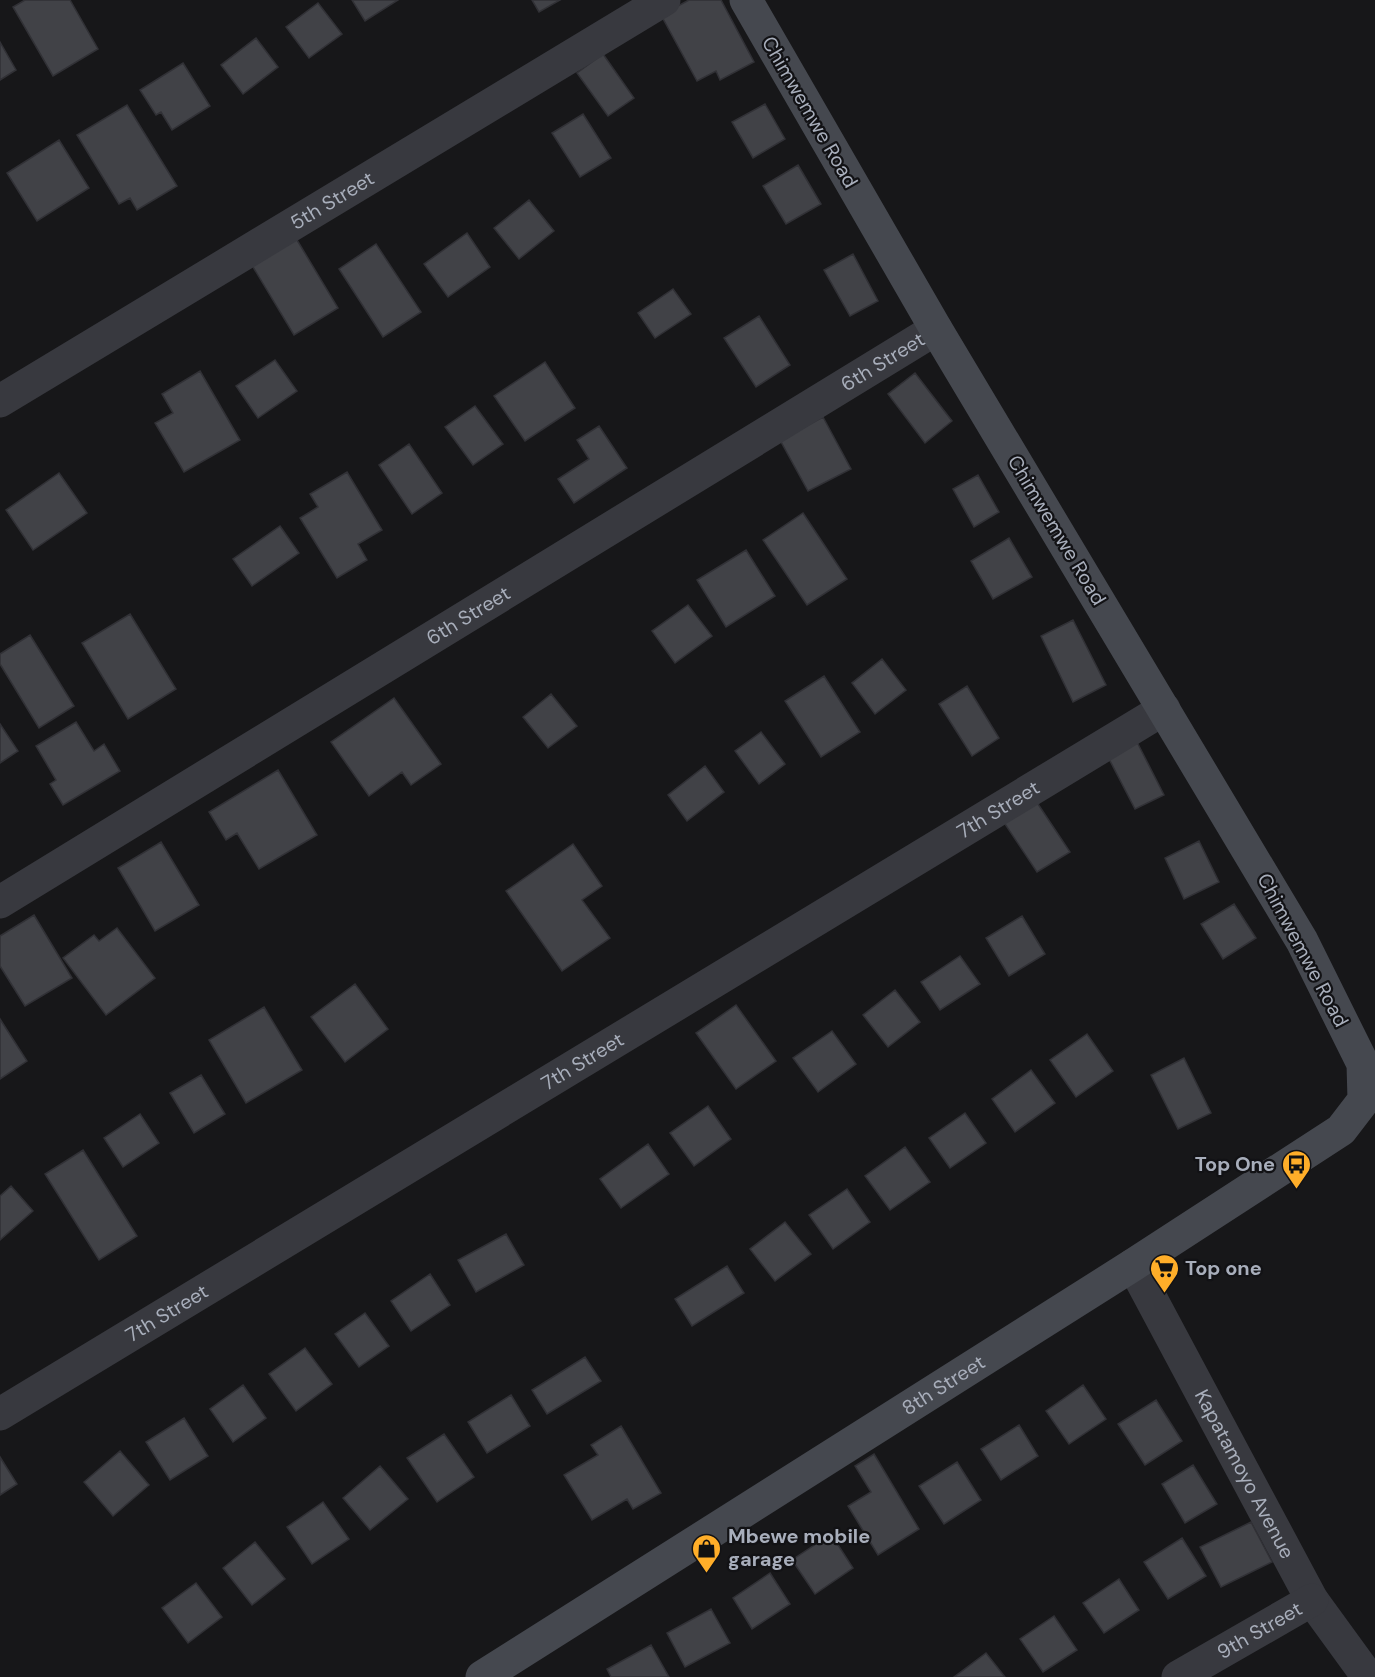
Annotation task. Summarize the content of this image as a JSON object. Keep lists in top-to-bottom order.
{
  "streets": {
    "street": [
      "Chimwemwe Road",
      "5th Street",
      "6th Street",
      "7th Street",
      "8th Street",
      "Kapatamoyo Avenue",
      "9th Street"
    ]
  },
  "crossings": [
    ["Chimwemwe Road", "6th Street"],
    ["Chimwemwe Road", "7th Street"],
    ["Chimwemwe Road", "8th Street"],
    ["8th Street", "Kapatamoyo Avenue"],
    ["Kapatamoyo Avenue", "9th Street"]
  ],
  "places": {
    "bus stop": ["Top One"],
    "supermarket": ["Top one"],
    "shop": ["Mbewe mobile garage"]
  }
}
